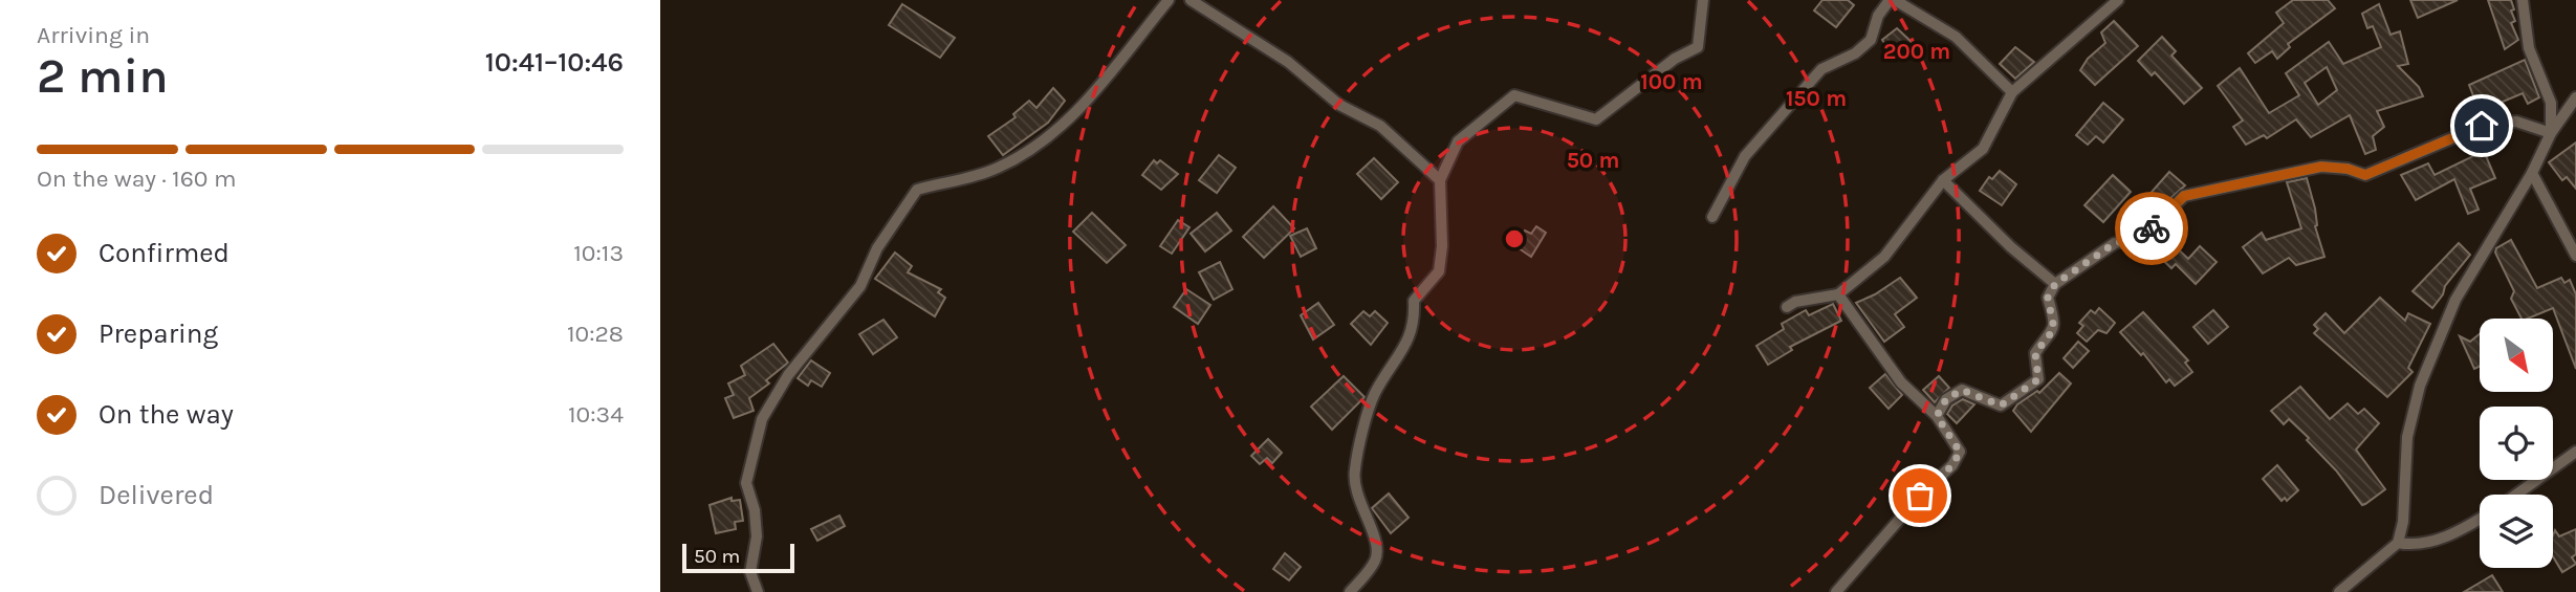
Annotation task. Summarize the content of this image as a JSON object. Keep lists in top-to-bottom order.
{
  "scale_bar": "50 m",
  "north": "bottom right",
  "page": {
    "heading": ["2 min", "Arriving in", "10:41–10:46"],
    "bar": "On the way · 160 m",
    "list": [
      ["Confirmed", "10:13"],
      ["Preparing", "10:28"],
      ["On the way", "10:34"],
      "Delivered"
    ],
    "scale": "50 m"
  },
  "rings": [
    "200 m",
    "100 m",
    "150 m",
    "50 m"
  ]
}
